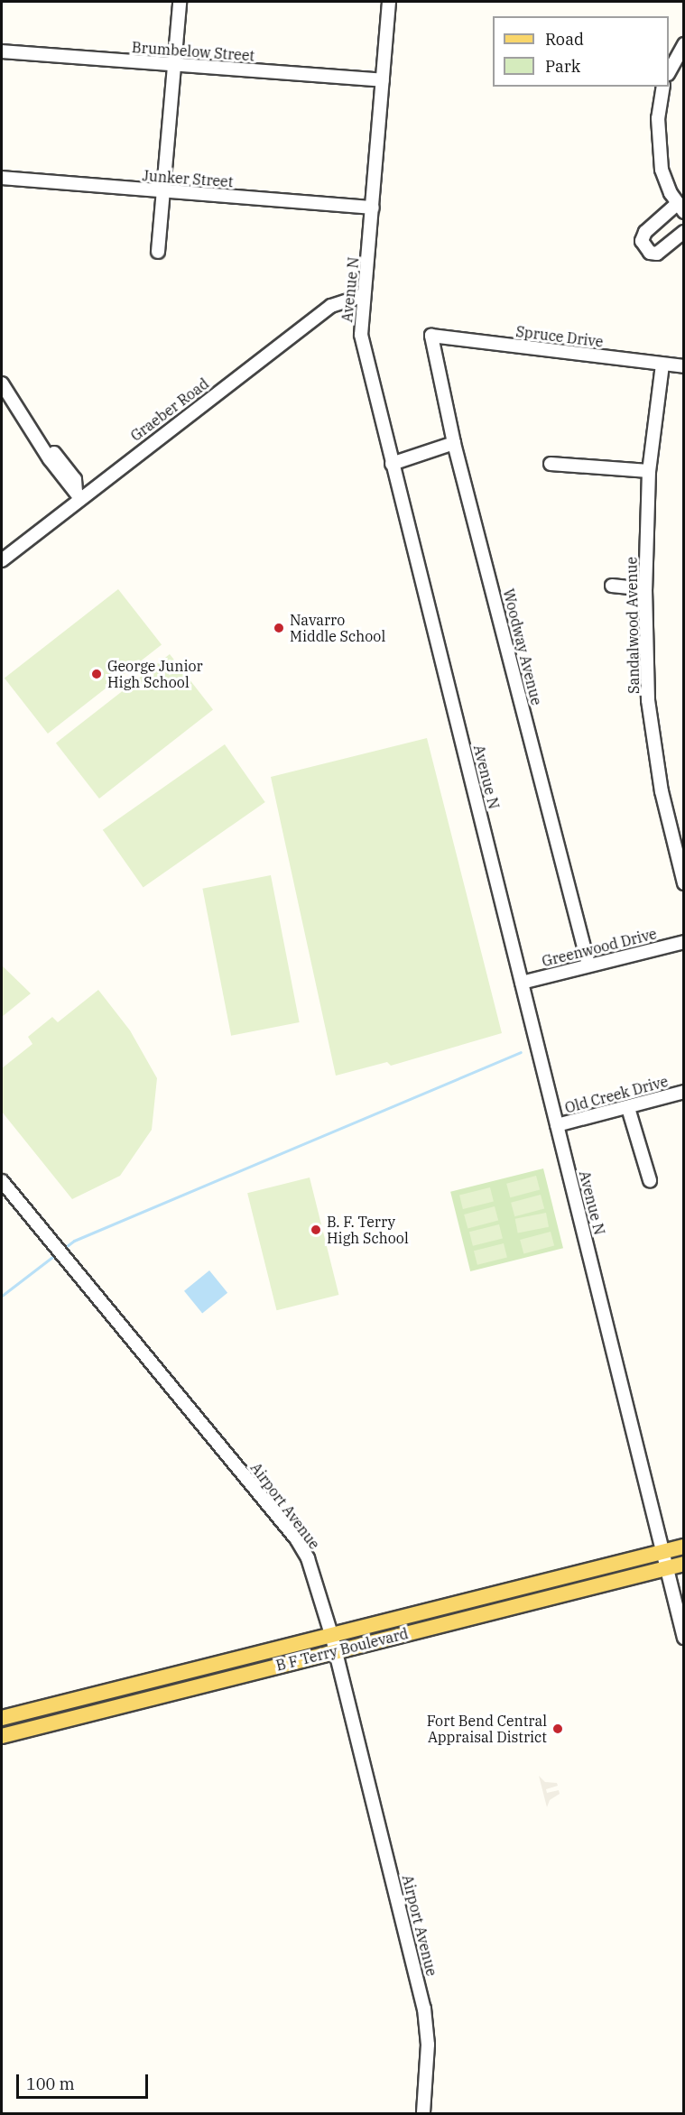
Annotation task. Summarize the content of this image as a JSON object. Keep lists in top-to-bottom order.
{
  "streets": {
    "main road": ["B F Terry Boulevard"],
    "street": [
      "Brumbelow Street",
      "Junker Street",
      "Avenue N",
      "Spruce Drive",
      "Graeber Road",
      "Sandalwood Avenue",
      "Woodway Avenue",
      "Greenwood Drive",
      "Old Creek Drive",
      "Airport Avenue"
    ]
  },
  "crossings": [
    ["Brumbelow Street", "Avenue N"],
    ["Junker Street", "Avenue N"],
    ["Avenue N", "Graeber Road"],
    ["Avenue N", "Greenwood Drive"],
    ["Avenue N", "Old Creek Drive"],
    ["Avenue N", "B F Terry Boulevard"],
    ["Spruce Drive", "Sandalwood Avenue"],
    ["Spruce Drive", "Woodway Avenue"],
    ["Woodway Avenue", "Greenwood Drive"],
    ["Airport Avenue", "B F Terry Boulevard"]
  ],
  "places": [
    "Navarro Middle School",
    "George Junior High School",
    "B. F. Terry High School",
    "Fort Bend Central Appraisal District"
  ],
  "legend": ["Road", "Park"],
  "scale_bar": "100 m"
}
